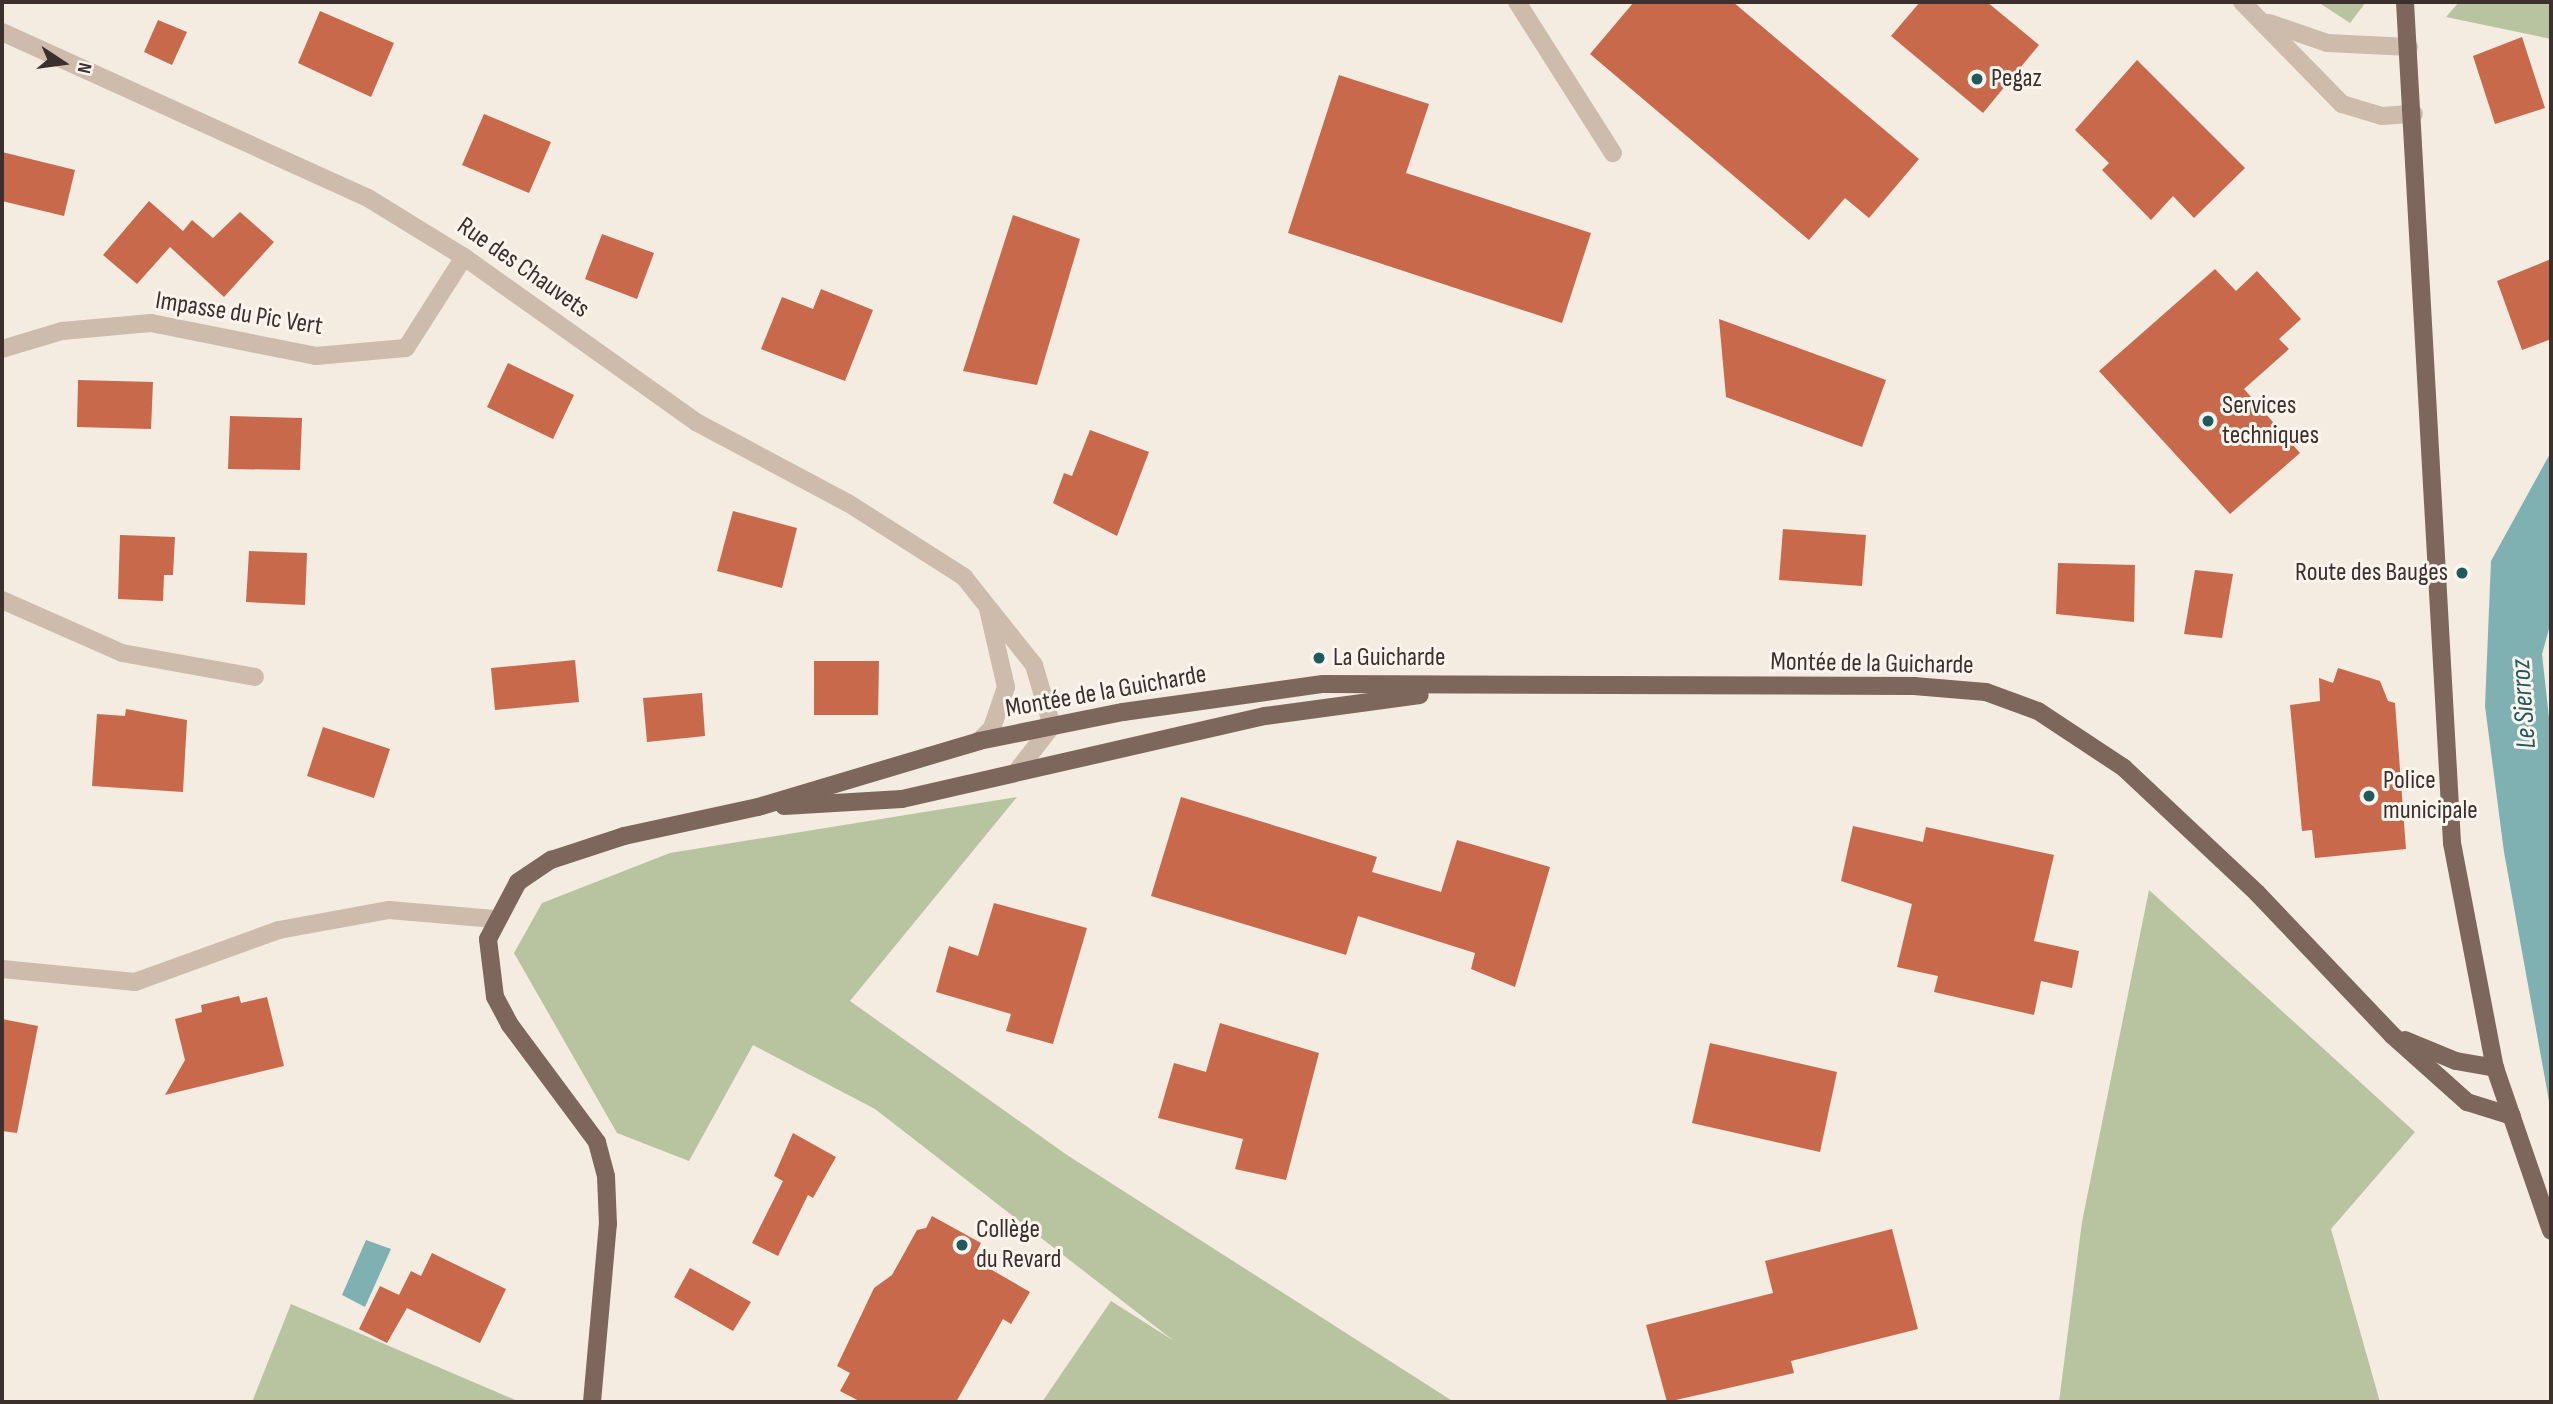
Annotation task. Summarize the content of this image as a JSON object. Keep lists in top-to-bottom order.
{
  "streets": {
    "main road": ["Montée de la Guicharde"],
    "street": ["Rue des Chauvets", "Impasse du Pic Vert"]
  },
  "crossings": [
    ["Rue des Chauvets", "Impasse du Pic Vert"],
    ["Rue des Chauvets", "Montée de la Guicharde"]
  ],
  "water": ["Le Sierroz"],
  "places": [
    "Pegaz",
    "Services techniques",
    "Route des Bauges",
    "La Guicharde",
    "Police municipale",
    "Collège du Revard"
  ],
  "north": "right"
}
